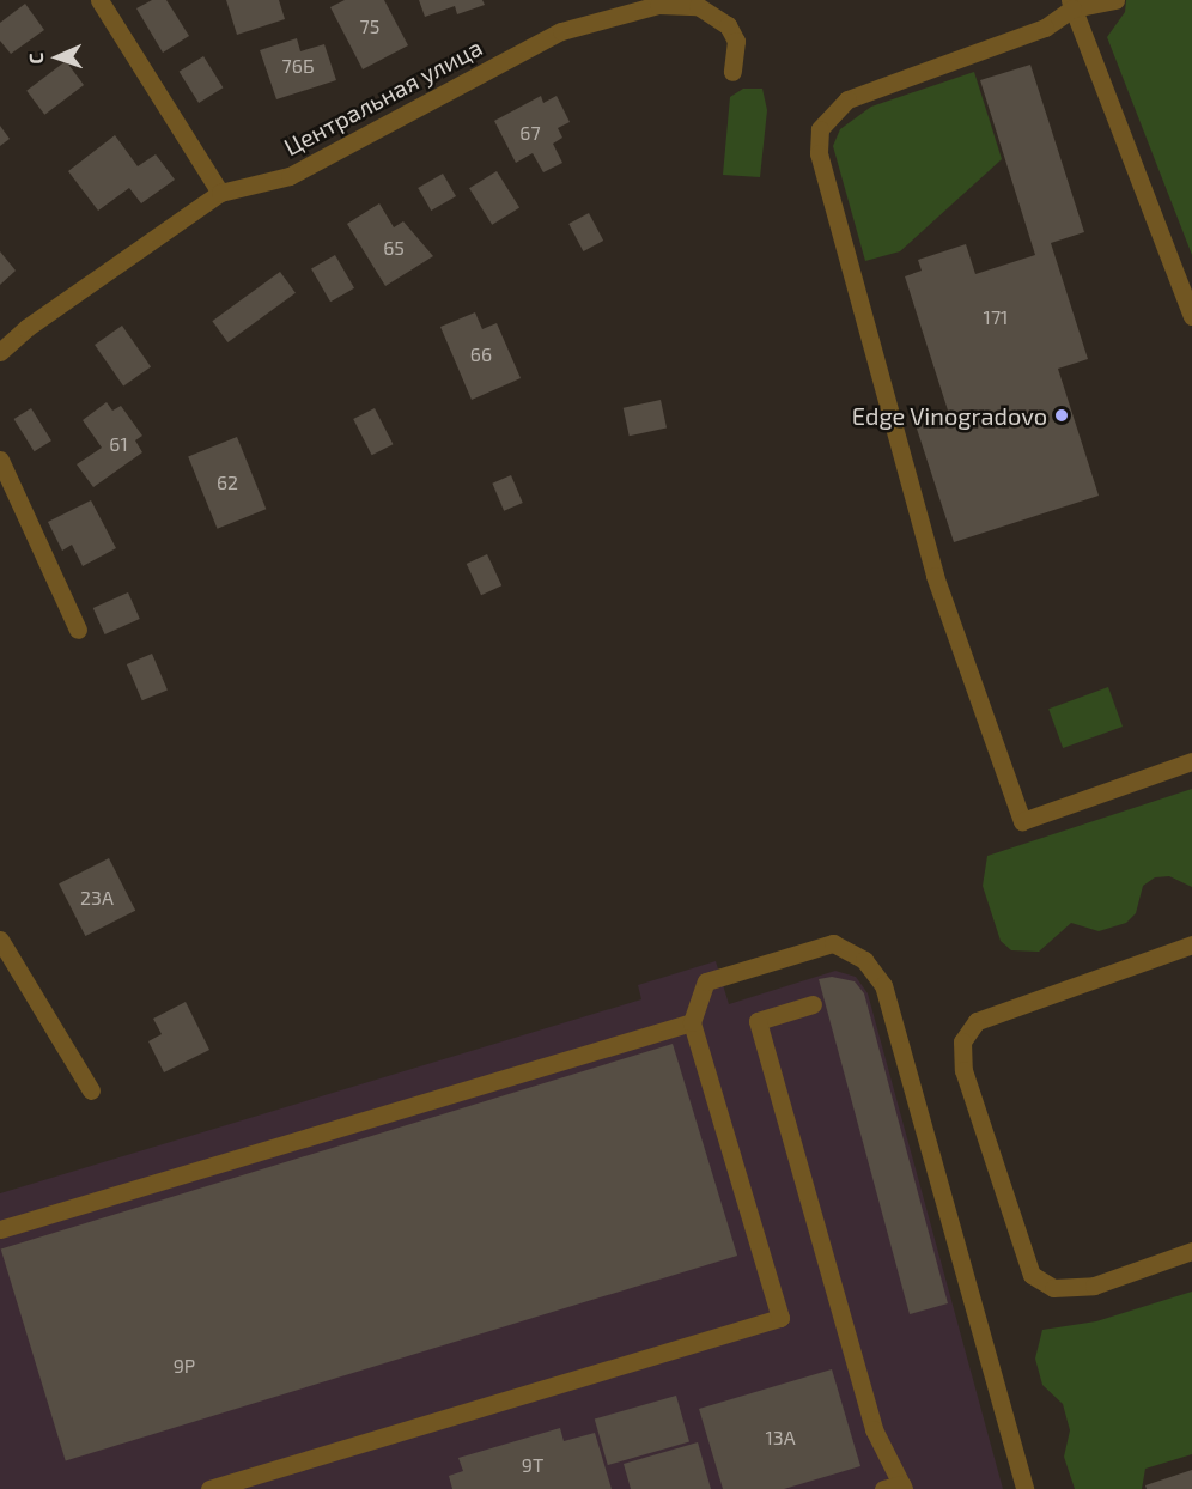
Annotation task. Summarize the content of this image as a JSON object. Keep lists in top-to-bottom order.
{
  "streets": {
    "street": ["Центральная улица"]
  },
  "places": ["Edge Vinogradovo"],
  "house_numbers": [
    "75",
    "76Б",
    "67",
    "65",
    "171",
    "66",
    "61",
    "62",
    "23А",
    "9Р",
    "13А",
    "9Т"
  ],
  "north": "left"
}
